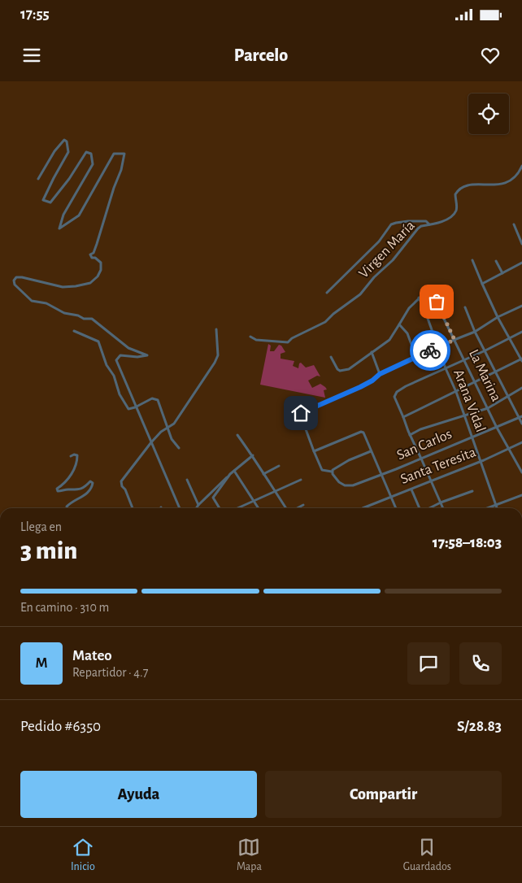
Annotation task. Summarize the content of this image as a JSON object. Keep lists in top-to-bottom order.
{
  "streets": {
    "street": [
      "Virgen María",
      "La Marina",
      "Arana Vidal",
      "San Carlos",
      "Santa Teresita"
    ]
  },
  "crossings": [
    ["La Marina", "Arana Vidal"],
    ["La Marina", "San Carlos"],
    ["La Marina", "Santa Teresita"],
    ["Arana Vidal", "San Carlos"],
    ["Arana Vidal", "Santa Teresita"]
  ],
  "page": {
    "status": "17:55",
    "header": "Parcelo",
    "heading": ["3 min", "Llega en", "17:58–18:03"],
    "panel": [
      "Mateo",
      "Repartidor · 4.7",
      "Pedido #6350",
      "S/28.83"
    ],
    "bar": "En camino · 310 m",
    "round": "M",
    "buttons": ["Ayuda", "Compartir"],
    "tabs": ["Inicio", "Mapa", "Guardados"]
  }
}
